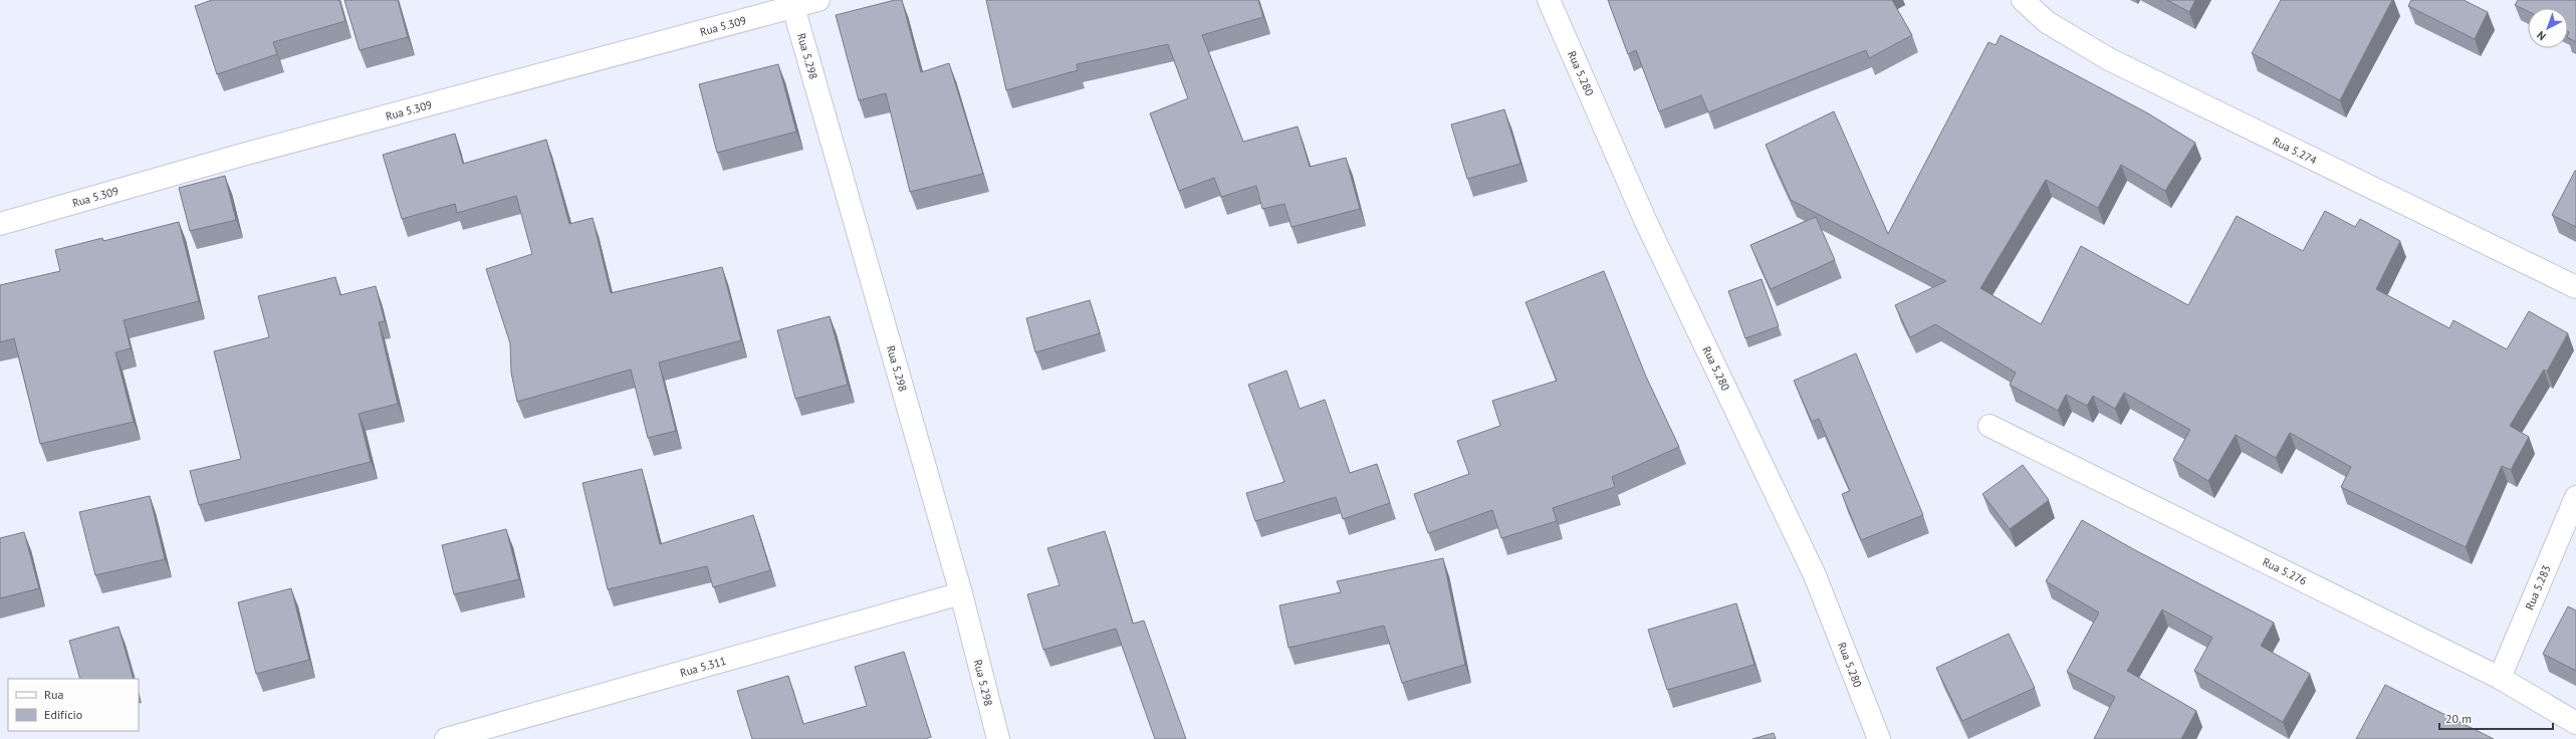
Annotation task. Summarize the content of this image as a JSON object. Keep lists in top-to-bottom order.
{
  "streets": {
    "street": [
      "Rua 5.309",
      "Rua 5.298",
      "Rua 5.280",
      "Rua 5.274",
      "Rua 5.276",
      "Rua 5.283",
      "Rua 5.311"
    ]
  },
  "crossings": [
    ["Rua 5.309", "Rua 5.298"],
    ["Rua 5.298", "Rua 5.311"],
    ["Rua 5.276", "Rua 5.283"]
  ],
  "legend": ["Rua", "Edifício"],
  "scale_bar": "20 m",
  "north": "bottom left"
}
